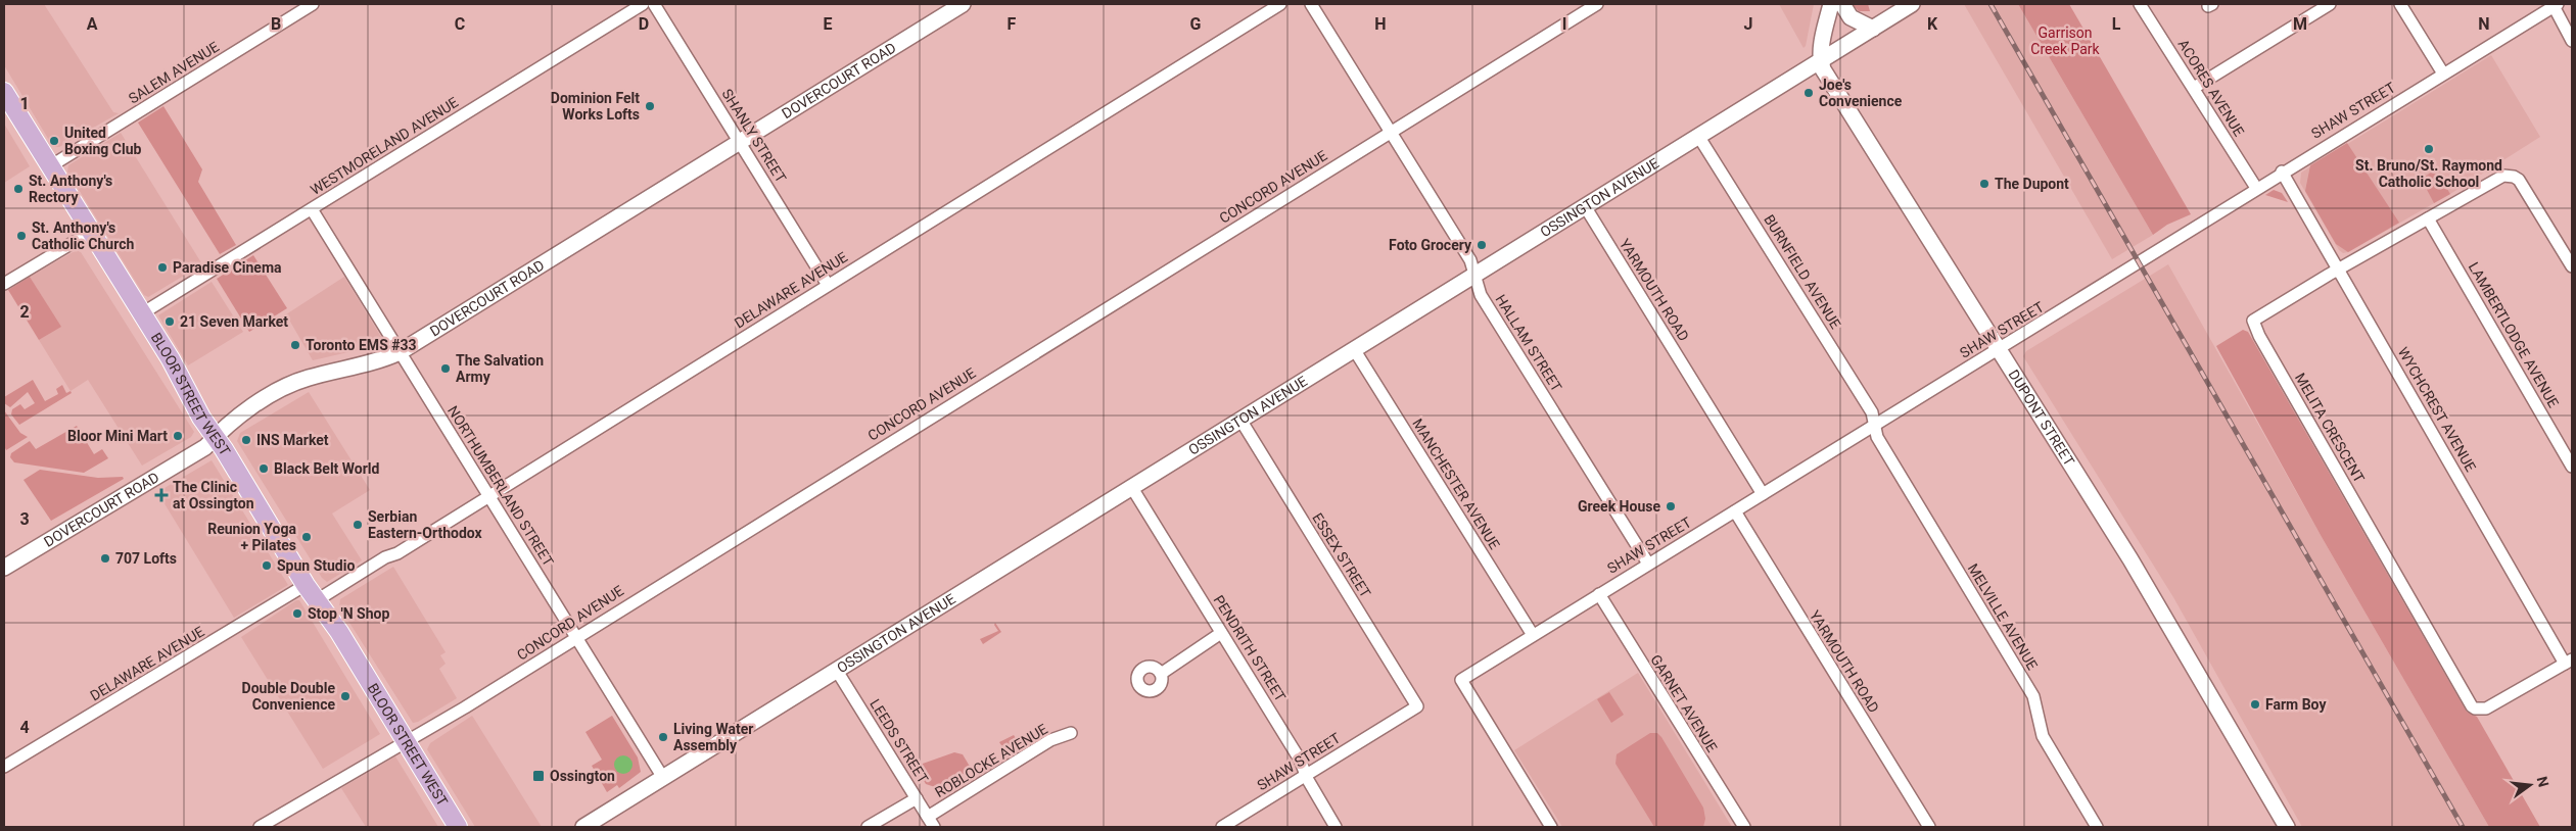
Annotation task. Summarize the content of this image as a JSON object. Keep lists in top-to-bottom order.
{
  "streets": {
    "main road": ["BLOOR STREET WEST"],
    "street": [
      "SALEM AVENUE",
      "DOVERCOURT ROAD",
      "ACORES AVENUE",
      "SHAW STREET",
      "SHANLY STREET",
      "WESTMORELAND AVENUE",
      "CONCORD AVENUE",
      "OSSINGTON AVENUE",
      "BURNFIELD AVENUE",
      "DELAWARE AVENUE",
      "YARMOUTH ROAD",
      "LAMBERTLODGE AVENUE",
      "HALLAM STREET",
      "WYCHCREST AVENUE",
      "DUPONT STREET",
      "MELITA CRESCENT",
      "MANCHESTER AVENUE",
      "NORTHUMBERLAND STREET",
      "ESSEX STREET",
      "MELVILLE AVENUE",
      "PENDRITH STREET",
      "GARNET AVENUE",
      "LEEDS STREET",
      "ROBLOCKE AVENUE"
    ]
  },
  "crossings": [
    ["SALEM AVENUE", "BLOOR STREET WEST"],
    ["DOVERCOURT ROAD", "SHANLY STREET"],
    ["DOVERCOURT ROAD", "BLOOR STREET WEST"],
    ["DOVERCOURT ROAD", "NORTHUMBERLAND STREET"],
    ["ACORES AVENUE", "SHAW STREET"],
    ["SHAW STREET", "BURNFIELD AVENUE"],
    ["SHAW STREET", "YARMOUTH ROAD"],
    ["SHAW STREET", "HALLAM STREET"],
    ["SHAW STREET", "WYCHCREST AVENUE"],
    ["SHAW STREET", "DUPONT STREET"],
    ["SHAW STREET", "MANCHESTER AVENUE"],
    ["SHAW STREET", "ESSEX STREET"],
    ["SHAW STREET", "MELVILLE AVENUE"],
    ["SHAW STREET", "PENDRITH STREET"],
    ["SHAW STREET", "GARNET AVENUE"],
    ["SHANLY STREET", "DELAWARE AVENUE"],
    ["WESTMORELAND AVENUE", "BLOOR STREET WEST"],
    ["WESTMORELAND AVENUE", "NORTHUMBERLAND STREET"],
    ["CONCORD AVENUE", "HALLAM STREET"],
    ["CONCORD AVENUE", "BLOOR STREET WEST"],
    ["CONCORD AVENUE", "NORTHUMBERLAND STREET"],
    ["OSSINGTON AVENUE", "BURNFIELD AVENUE"],
    ["OSSINGTON AVENUE", "YARMOUTH ROAD"],
    ["OSSINGTON AVENUE", "HALLAM STREET"],
    ["OSSINGTON AVENUE", "DUPONT STREET"],
    ["OSSINGTON AVENUE", "MANCHESTER AVENUE"],
    ["OSSINGTON AVENUE", "NORTHUMBERLAND STREET"],
    ["OSSINGTON AVENUE", "ESSEX STREET"],
    ["OSSINGTON AVENUE", "PENDRITH STREET"],
    ["OSSINGTON AVENUE", "LEEDS STREET"],
    ["BURNFIELD AVENUE", "MELVILLE AVENUE"],
    ["DELAWARE AVENUE", "BLOOR STREET WEST"],
    ["DELAWARE AVENUE", "NORTHUMBERLAND STREET"],
    ["LAMBERTLODGE AVENUE", "MELITA CRESCENT"],
    ["WYCHCREST AVENUE", "MELITA CRESCENT"],
    ["LEEDS STREET", "ROBLOCKE AVENUE"]
  ],
  "parks": ["Garrison Creek Park"],
  "places": {
    "other": [
      "Joe's Convenience",
      "Dominion Felt Works Lofts",
      "United Boxing Club",
      "St. Bruno/St. Raymond Catholic School",
      "The Dupont",
      "St. Anthony's Rectory",
      "St. Anthony's Catholic Church",
      "Foto Grocery",
      "Paradise Cinema",
      "21 Seven Market",
      "Toronto EMS #33",
      "The Salvation Army",
      "Bloor Mini Mart",
      "INS Market",
      "Black Belt World",
      "Greek House",
      "Serbian Eastern-Orthodox",
      "Reunion Yoga + Pilates",
      "707 Lofts",
      "Spun Studio",
      "Stop 'N Shop",
      "Double Double Convenience",
      "Farm Boy",
      "Living Water Assembly"
    ],
    "health": ["The Clinic at Ossington"],
    "transit": ["Ossington"]
  },
  "north": "right",
  "grid": {
    "columns": [
      "A",
      "B",
      "C",
      "D",
      "E",
      "F",
      "G",
      "H",
      "I",
      "J",
      "K",
      "L",
      "M",
      "N"
    ],
    "rows": [
      "1",
      "2",
      "3",
      "4"
    ]
  }
}
